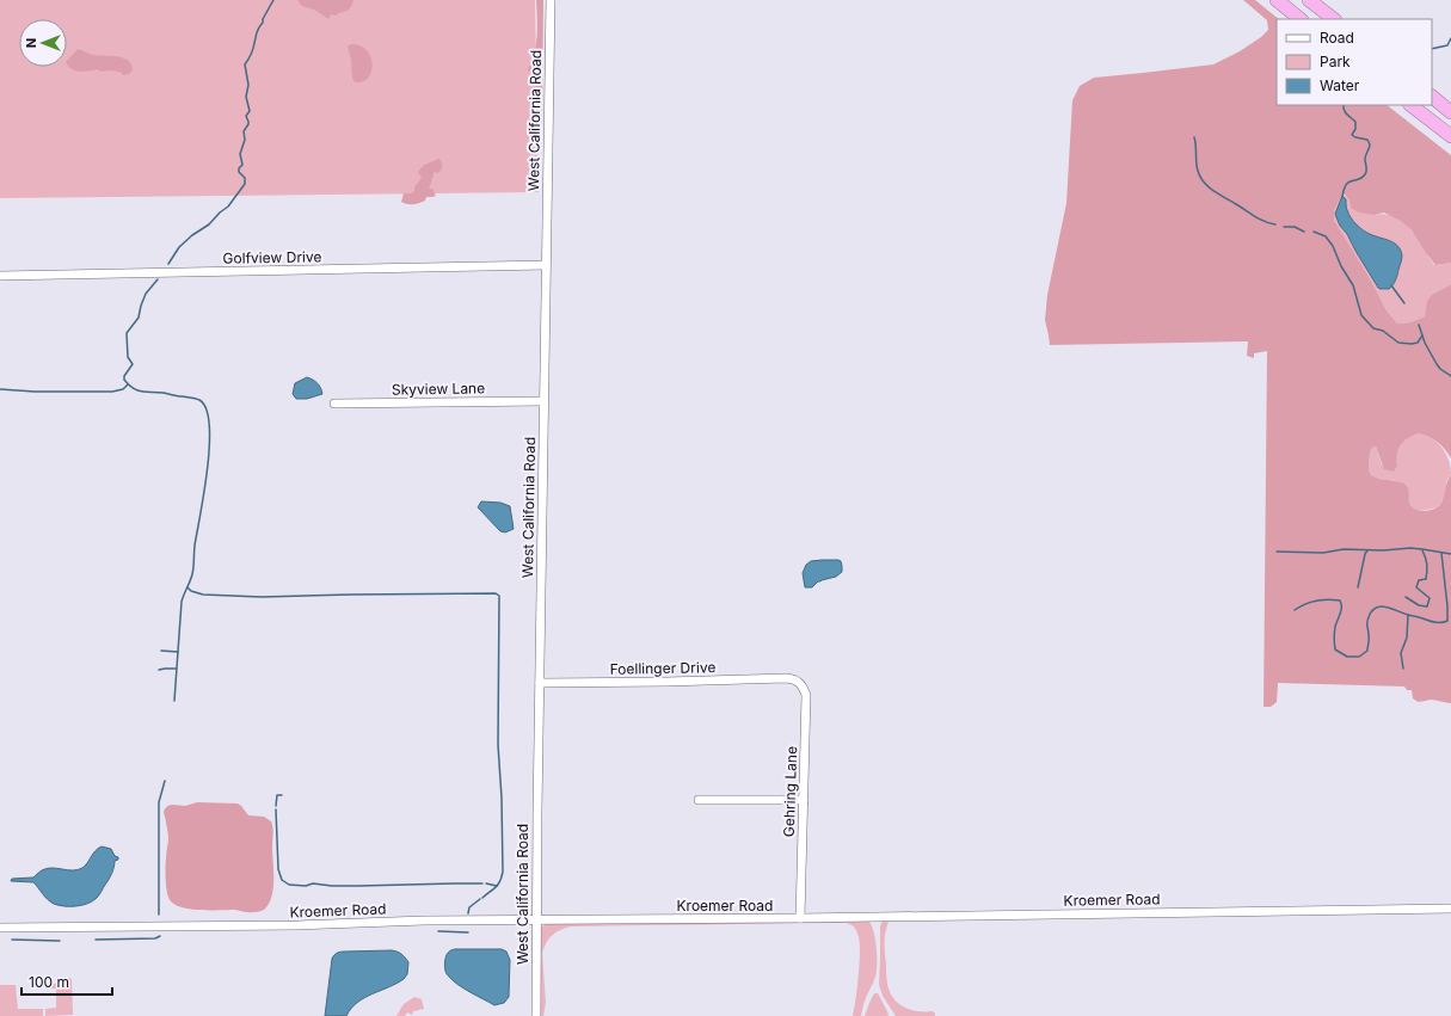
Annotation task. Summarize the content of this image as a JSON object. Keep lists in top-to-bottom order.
{
  "streets": {
    "street": [
      "West California Road",
      "Golfview Drive",
      "Skyview Lane",
      "Foellinger Drive",
      "Gehring Lane",
      "Kroemer Road"
    ]
  },
  "crossings": [
    ["West California Road", "Golfview Drive"],
    ["West California Road", "Skyview Lane"],
    ["West California Road", "Foellinger Drive"],
    ["West California Road", "Kroemer Road"],
    ["Foellinger Drive", "Gehring Lane"],
    ["Gehring Lane", "Kroemer Road"]
  ],
  "legend": ["Road", "Park", "Water"],
  "scale_bar": "100 m",
  "north": "left"
}
